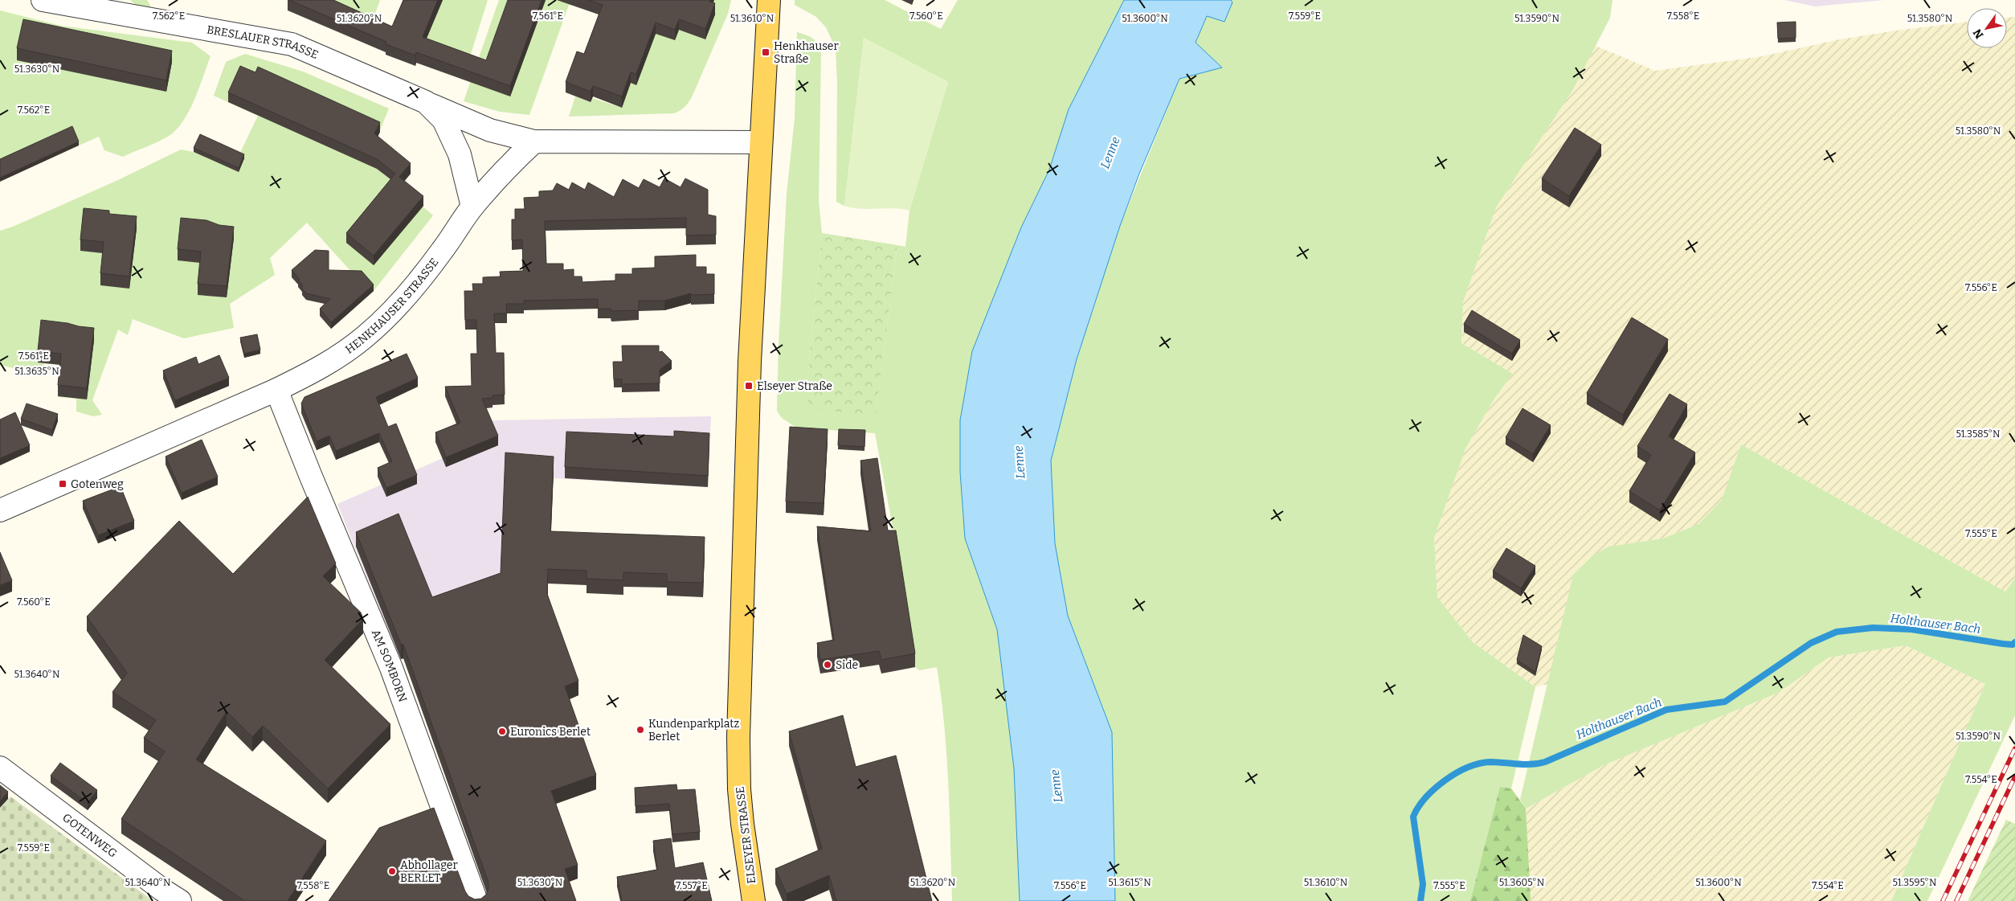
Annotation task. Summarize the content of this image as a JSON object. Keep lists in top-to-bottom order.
{
  "streets": {
    "main road": ["ELSEYER STRASSE"],
    "street": [
      "BRESLAUER STRASSE",
      "HENKHAUSER STRASSE",
      "AM SOMBORN",
      "GOTENWEG"
    ]
  },
  "crossings": [
    ["BRESLAUER STRASSE", "HENKHAUSER STRASSE"],
    ["HENKHAUSER STRASSE", "AM SOMBORN"]
  ],
  "water": ["Lenne", "Holthauser Bach"],
  "places": {
    "transit": ["Henkhauser Straße", "Elseyer Straße", "Gotenweg"],
    "other": [
      "Side",
      "Kundenparkplatz Berlet",
      "Euronics Berlet",
      "Abhollager BERLET"
    ]
  },
  "north": "bottom left",
  "coordinates": [
    "7.562°E",
    "7.561°E",
    "7.560°E",
    "7.559°E",
    "7.558°E",
    "51.3620°N",
    "51.3610°N",
    "51.3600°N",
    "51.3590°N",
    "51.3580°N",
    "51.3630°N",
    "7.556°E",
    "51.3635°N",
    "51.3585°N",
    "7.555°E",
    "51.3640°N",
    "7.554°E",
    "51.3615°N",
    "51.3605°N",
    "51.3595°N",
    "7.557°E"
  ]
}
